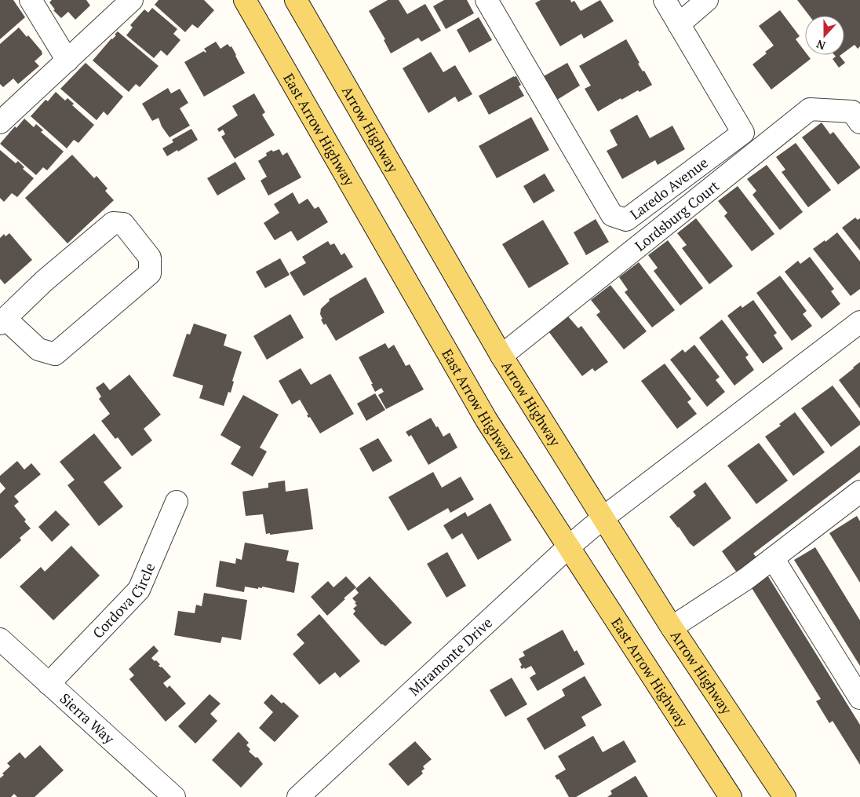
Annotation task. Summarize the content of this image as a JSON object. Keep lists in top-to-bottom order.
{
  "streets": {
    "main road": ["East Arrow Highway", "Arrow Highway"],
    "street": [
      "Laredo Avenue",
      "Lordsburg Court",
      "Cordova Circle",
      "Miramonte Drive",
      "Sierra Way"
    ]
  },
  "crossings": [
    ["East Arrow Highway", "Miramonte Drive"],
    ["Arrow Highway", "Lordsburg Court"],
    ["Arrow Highway", "Miramonte Drive"],
    ["Cordova Circle", "Sierra Way"]
  ],
  "north": "bottom"
}
